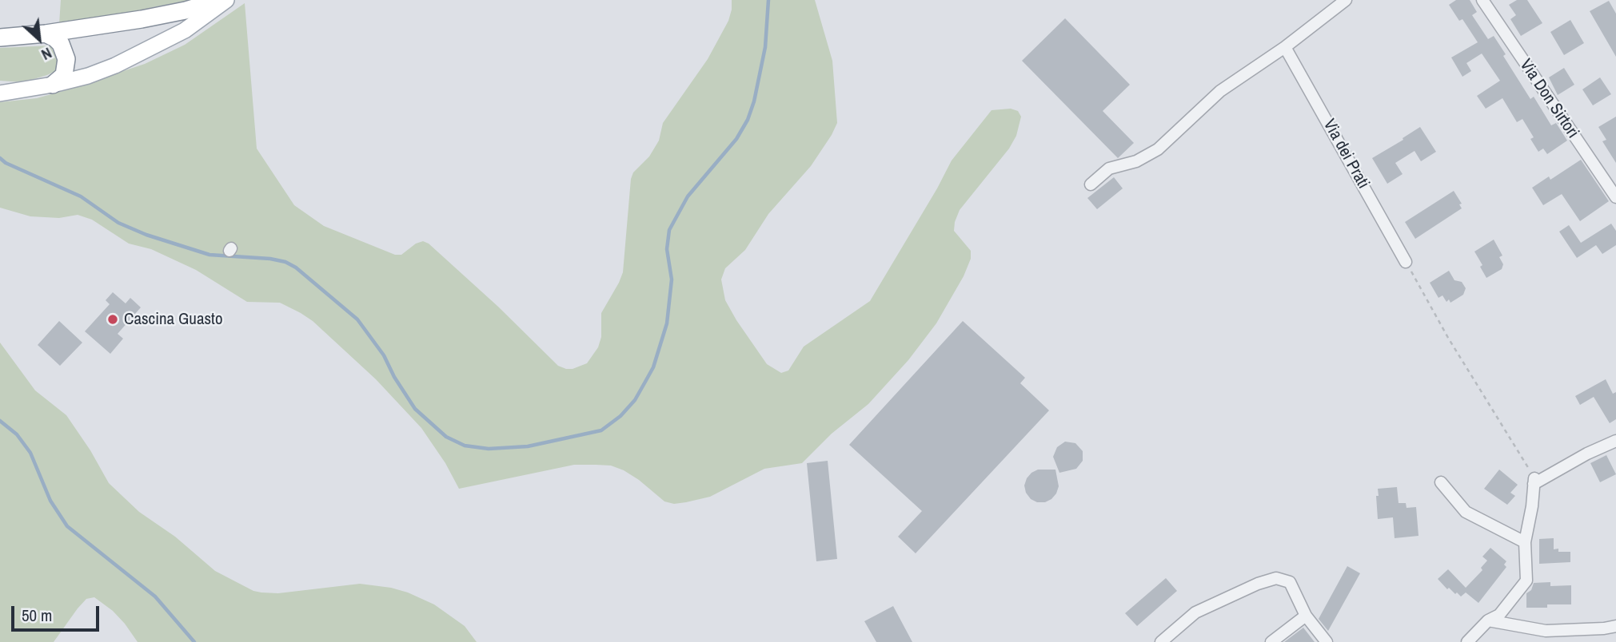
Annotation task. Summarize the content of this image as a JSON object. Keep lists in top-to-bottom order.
{
  "streets": {
    "street": ["Via Don Sirtori", "Via dei Prati"]
  },
  "places": ["Cascina Guasto"],
  "scale_bar": "50 m",
  "north": "bottom right"
}
